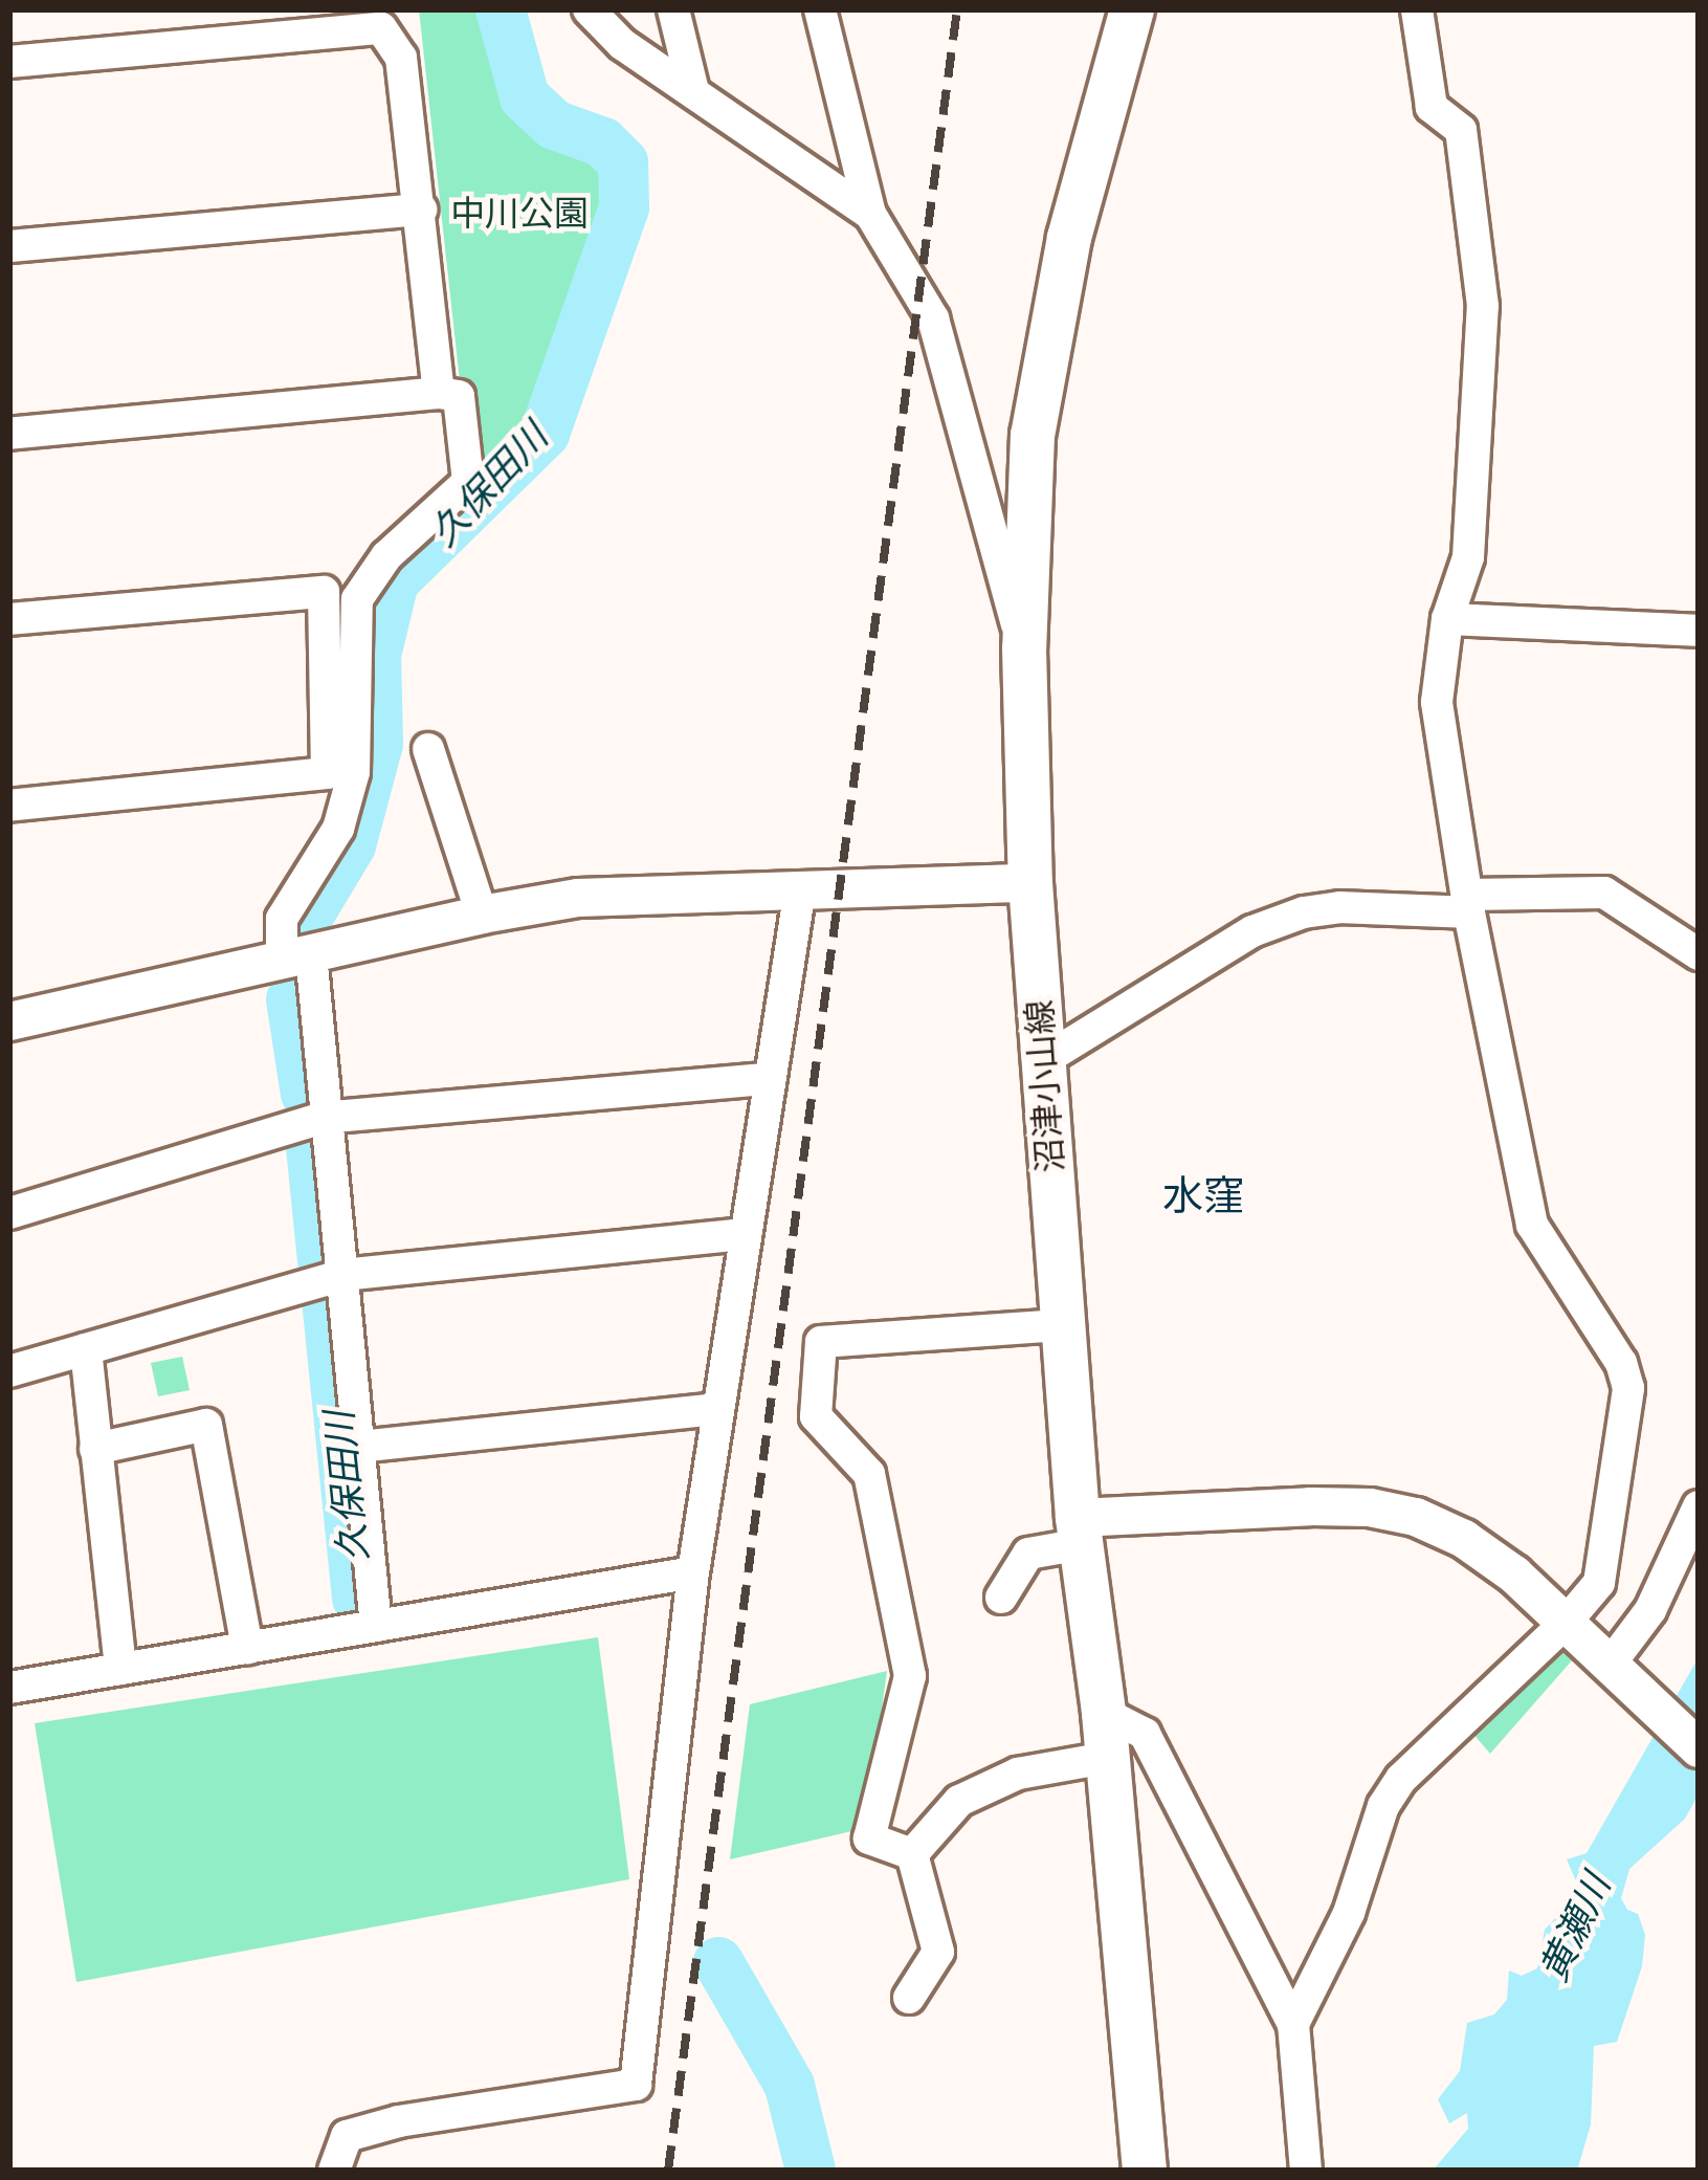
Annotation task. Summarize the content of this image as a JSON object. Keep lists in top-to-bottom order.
{
  "streets": {
    "main road": ["沼津小山線"]
  },
  "districts": ["水窪"],
  "water": ["久保田川", "黄瀬川"],
  "parks": ["中川公園"]
}
